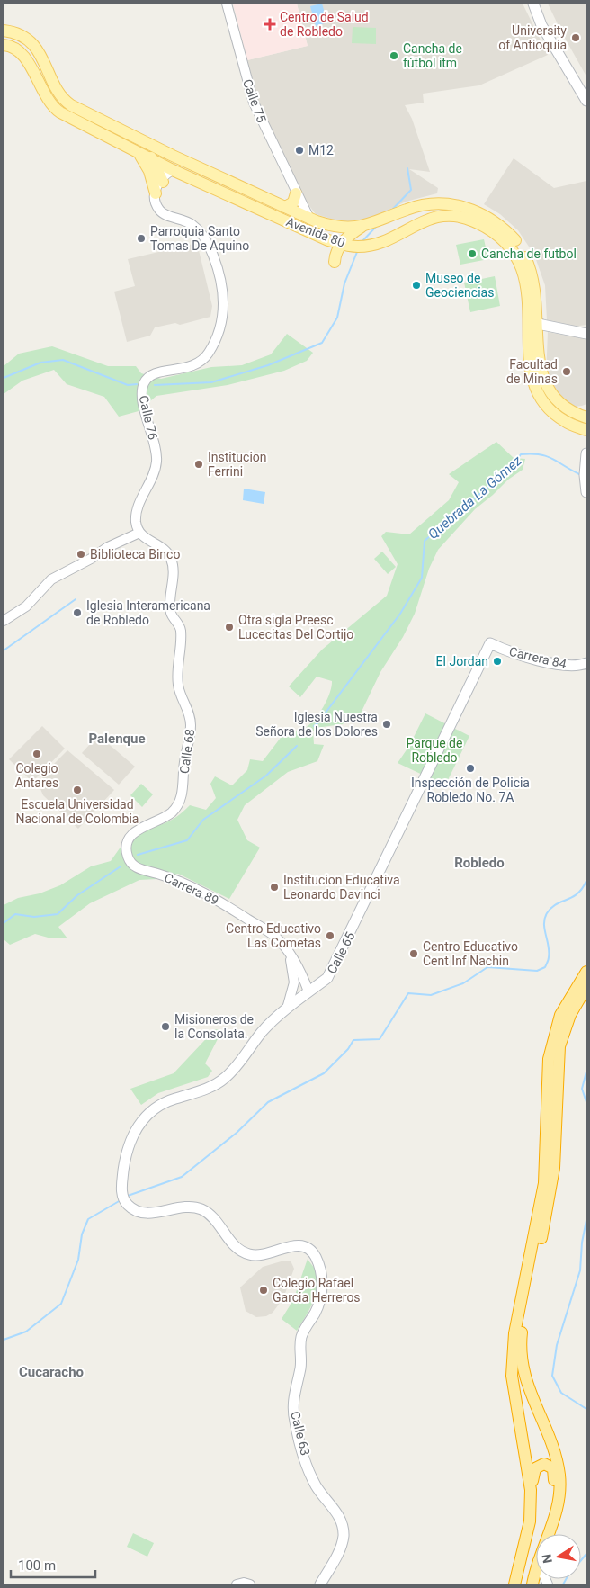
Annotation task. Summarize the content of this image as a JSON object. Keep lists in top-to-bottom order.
{
  "streets": {
    "main road": [
      "Avenida 80",
      "Carrera 84",
      "Calle 65",
      "Calle 63"
    ],
    "street": [
      "Calle 75",
      "Calle 76",
      "Calle 68",
      "Carrera 89"
    ]
  },
  "crossings": [
    ["Calle 75", "Avenida 80"],
    ["Calle 76", "Calle 68"],
    ["Carrera 84", "Calle 65"],
    ["Calle 68", "Carrera 89"],
    ["Carrera 89", "Calle 65"],
    ["Calle 65", "Calle 63"]
  ],
  "districts": ["Palenque", "Robledo", "Cucaracho"],
  "water": ["Quebrada La Gómez"],
  "parks": ["Parque de Robledo"],
  "places": {
    "health": ["Centro de Salud de Robledo"],
    "other": [
      "University of Antioquia",
      "Cancha de fútbol itm",
      "M12",
      "Parroquia Santo Tomas De Aquino",
      "Cancha de futbol",
      "Museo de Geociencias",
      "Facultad de Minas",
      "Institucion Ferrini",
      "Biblioteca Binco",
      "Iglesia Interamericana de Robledo",
      "Otra sigla Preesc Lucecitas Del Cortijo",
      "El Jordan",
      "Iglesia Nuestra Señora de los Dolores",
      "Colegio Antares",
      "Inspección de Policia Robledo No. 7A",
      "Escuela Universidad Nacional de Colombia",
      "Institucion Educativa Leonardo Davinci",
      "Centro Educativo Las Cometas",
      "Centro Educativo Cent Inf Nachin",
      "Misioneros de la Consolata.",
      "Colegio Rafael Garcia Herreros"
    ]
  },
  "scale_bar": "100 m",
  "north": "left"
}
